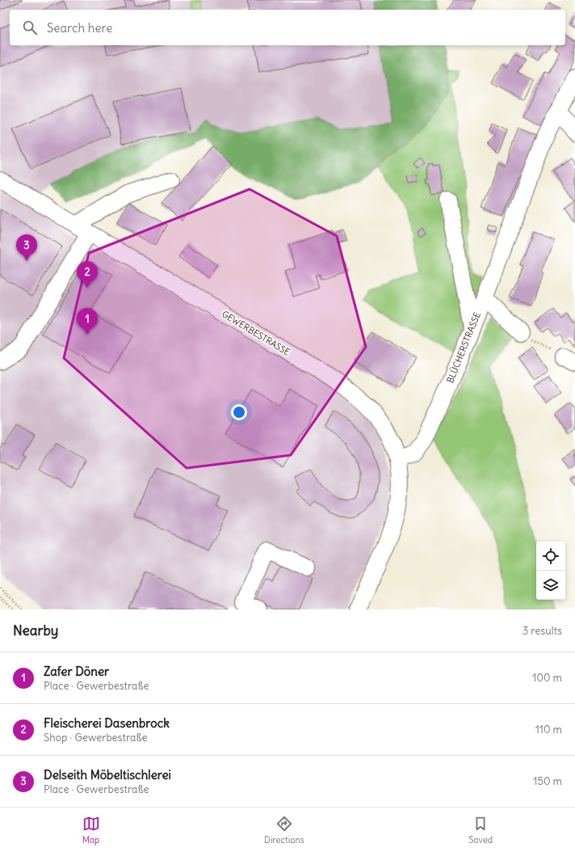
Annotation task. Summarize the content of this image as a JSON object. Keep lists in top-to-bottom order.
{
  "streets": {
    "street": ["GEWERBESTRASSE", "BLÜCHERSTRASSE"]
  },
  "crossings": [
    ["GEWERBESTRASSE", "BLÜCHERSTRASSE"]
  ],
  "page": {
    "search": "Search here",
    "pins": ["3", "2", "1"],
    "heading": ["Nearby", "3 results"],
    "list": [
      {
        "mark": "1",
        "name": "Zafer Döner",
        "note": "Place · Gewerbestraße",
        "value": "100 m"
      },
      {
        "mark": "2",
        "name": "Fleischerei Dasenbrock",
        "note": "Shop · Gewerbestraße",
        "value": "110 m"
      },
      {
        "mark": "3",
        "name": "Delseith Möbeltischlerei",
        "note": "Place · Gewerbestraße",
        "value": "150 m"
      }
    ],
    "nav": ["Map", "Directions", "Saved"]
  }
}
